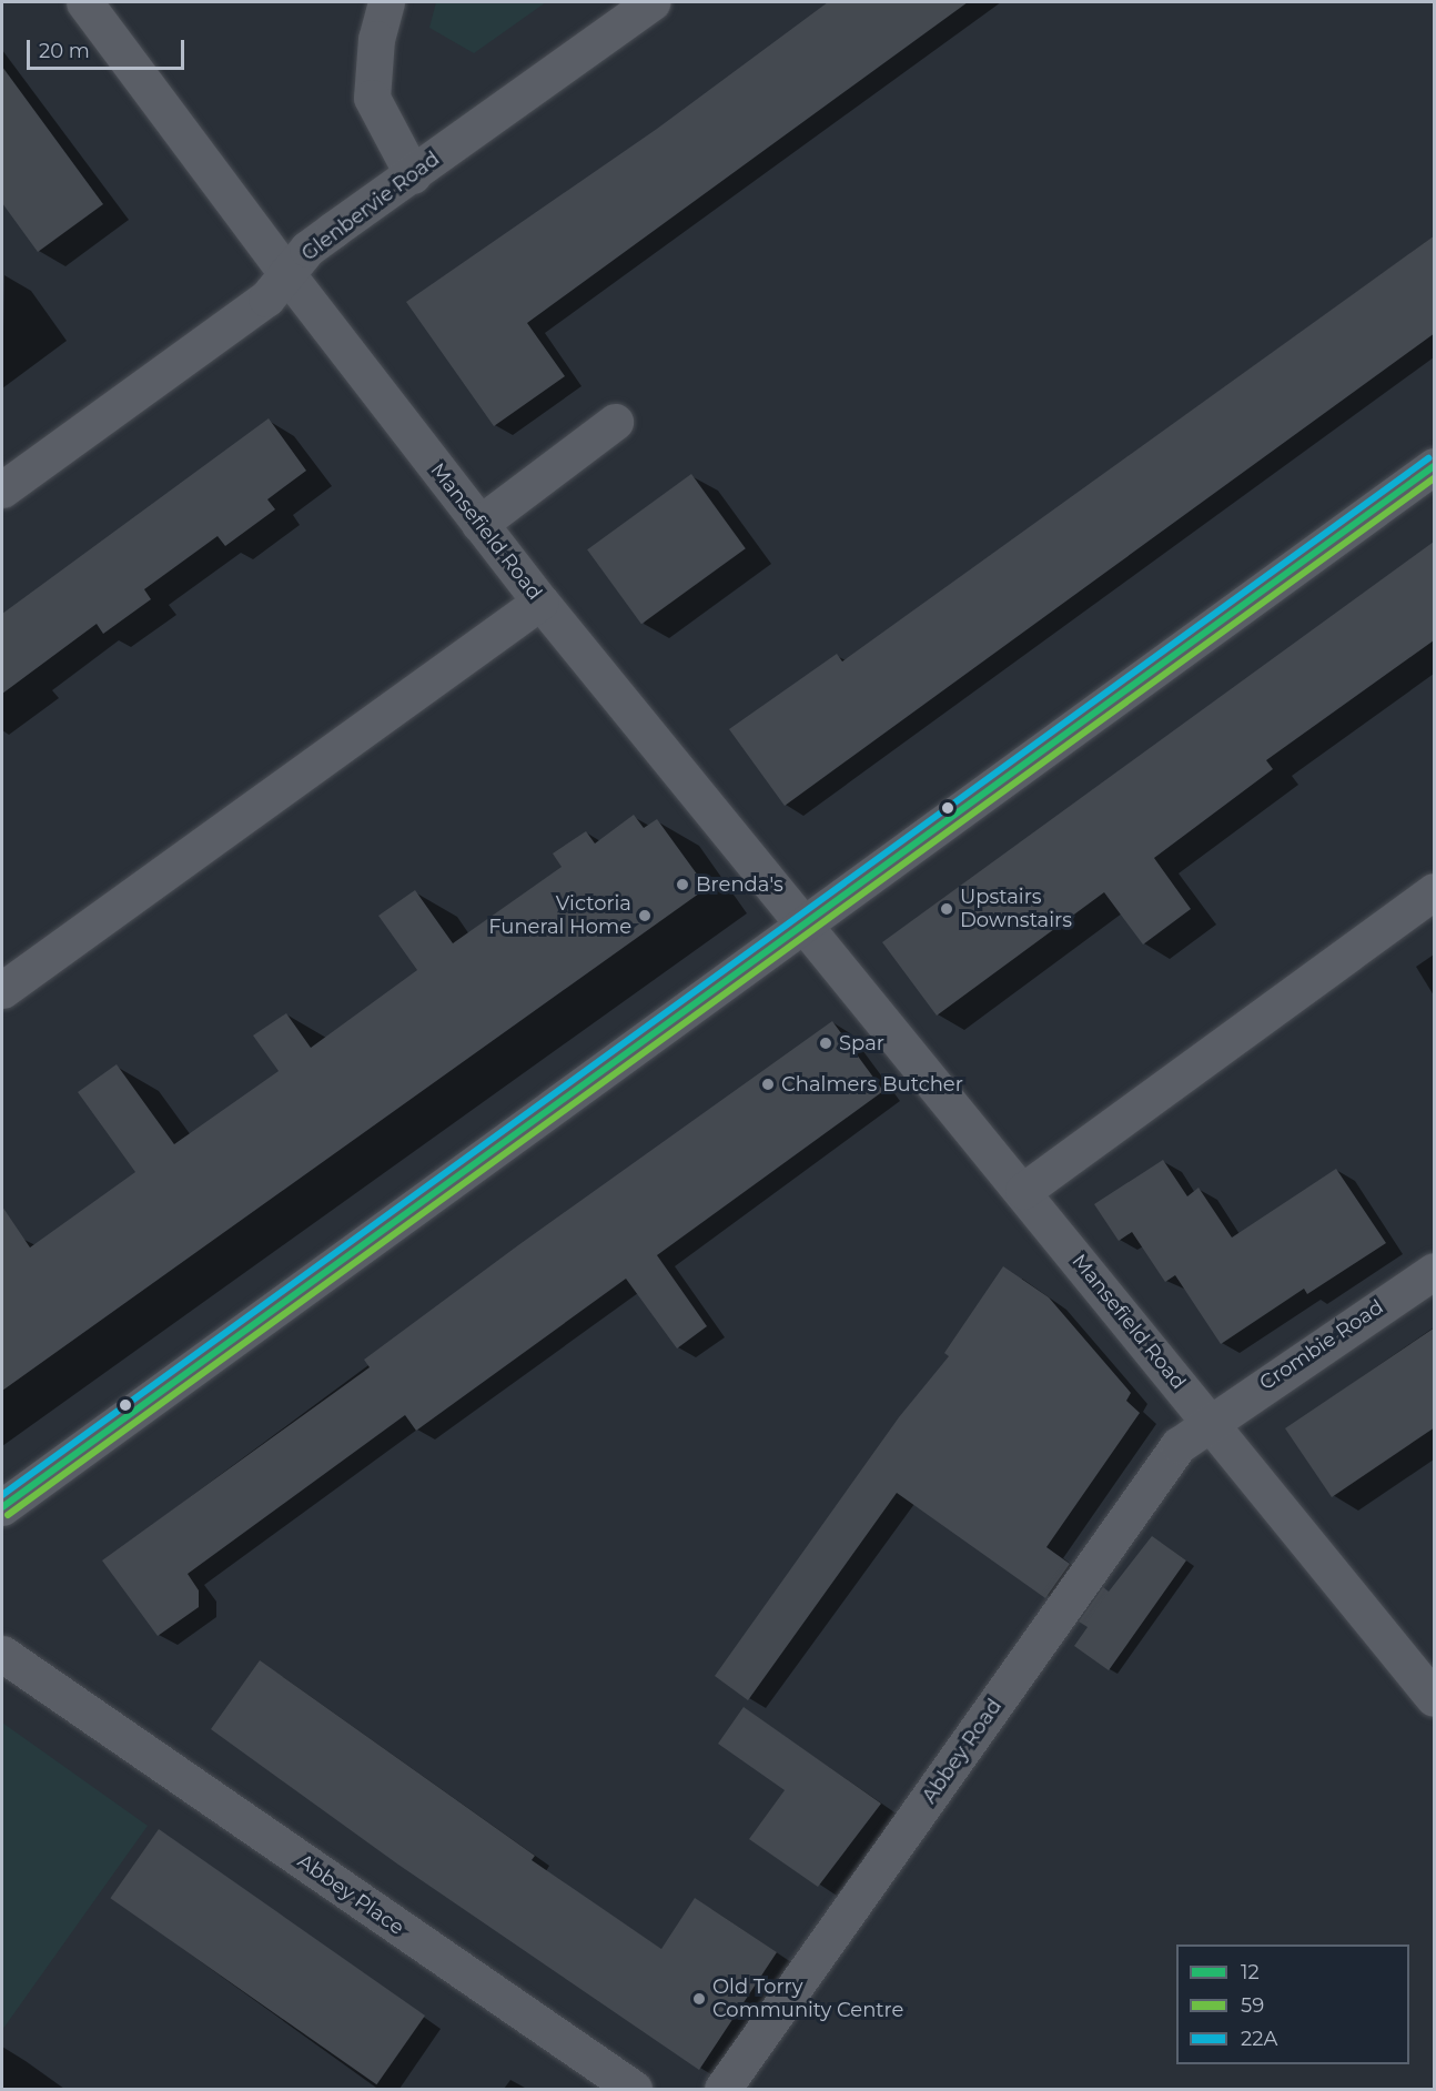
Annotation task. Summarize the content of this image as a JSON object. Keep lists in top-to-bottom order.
{
  "streets": {
    "street": [
      "Glenbervie Road",
      "Mansefield Road",
      "Crombie Road",
      "Abbey Road",
      "Abbey Place"
    ]
  },
  "crossings": [
    ["Glenbervie Road", "Mansefield Road"],
    ["Mansefield Road", "Crombie Road"],
    ["Mansefield Road", "Abbey Road"],
    ["Crombie Road", "Abbey Road"]
  ],
  "places": [
    "Brenda's",
    "Upstairs Downstairs",
    "Victoria Funeral Home",
    "Spar",
    "Chalmers Butcher",
    "Old Torry Community Centre"
  ],
  "lines": ["transit line 22A", "transit line 12", "transit line 59"],
  "legend": ["12", "59", "22A"],
  "scale_bar": "20 m"
}
